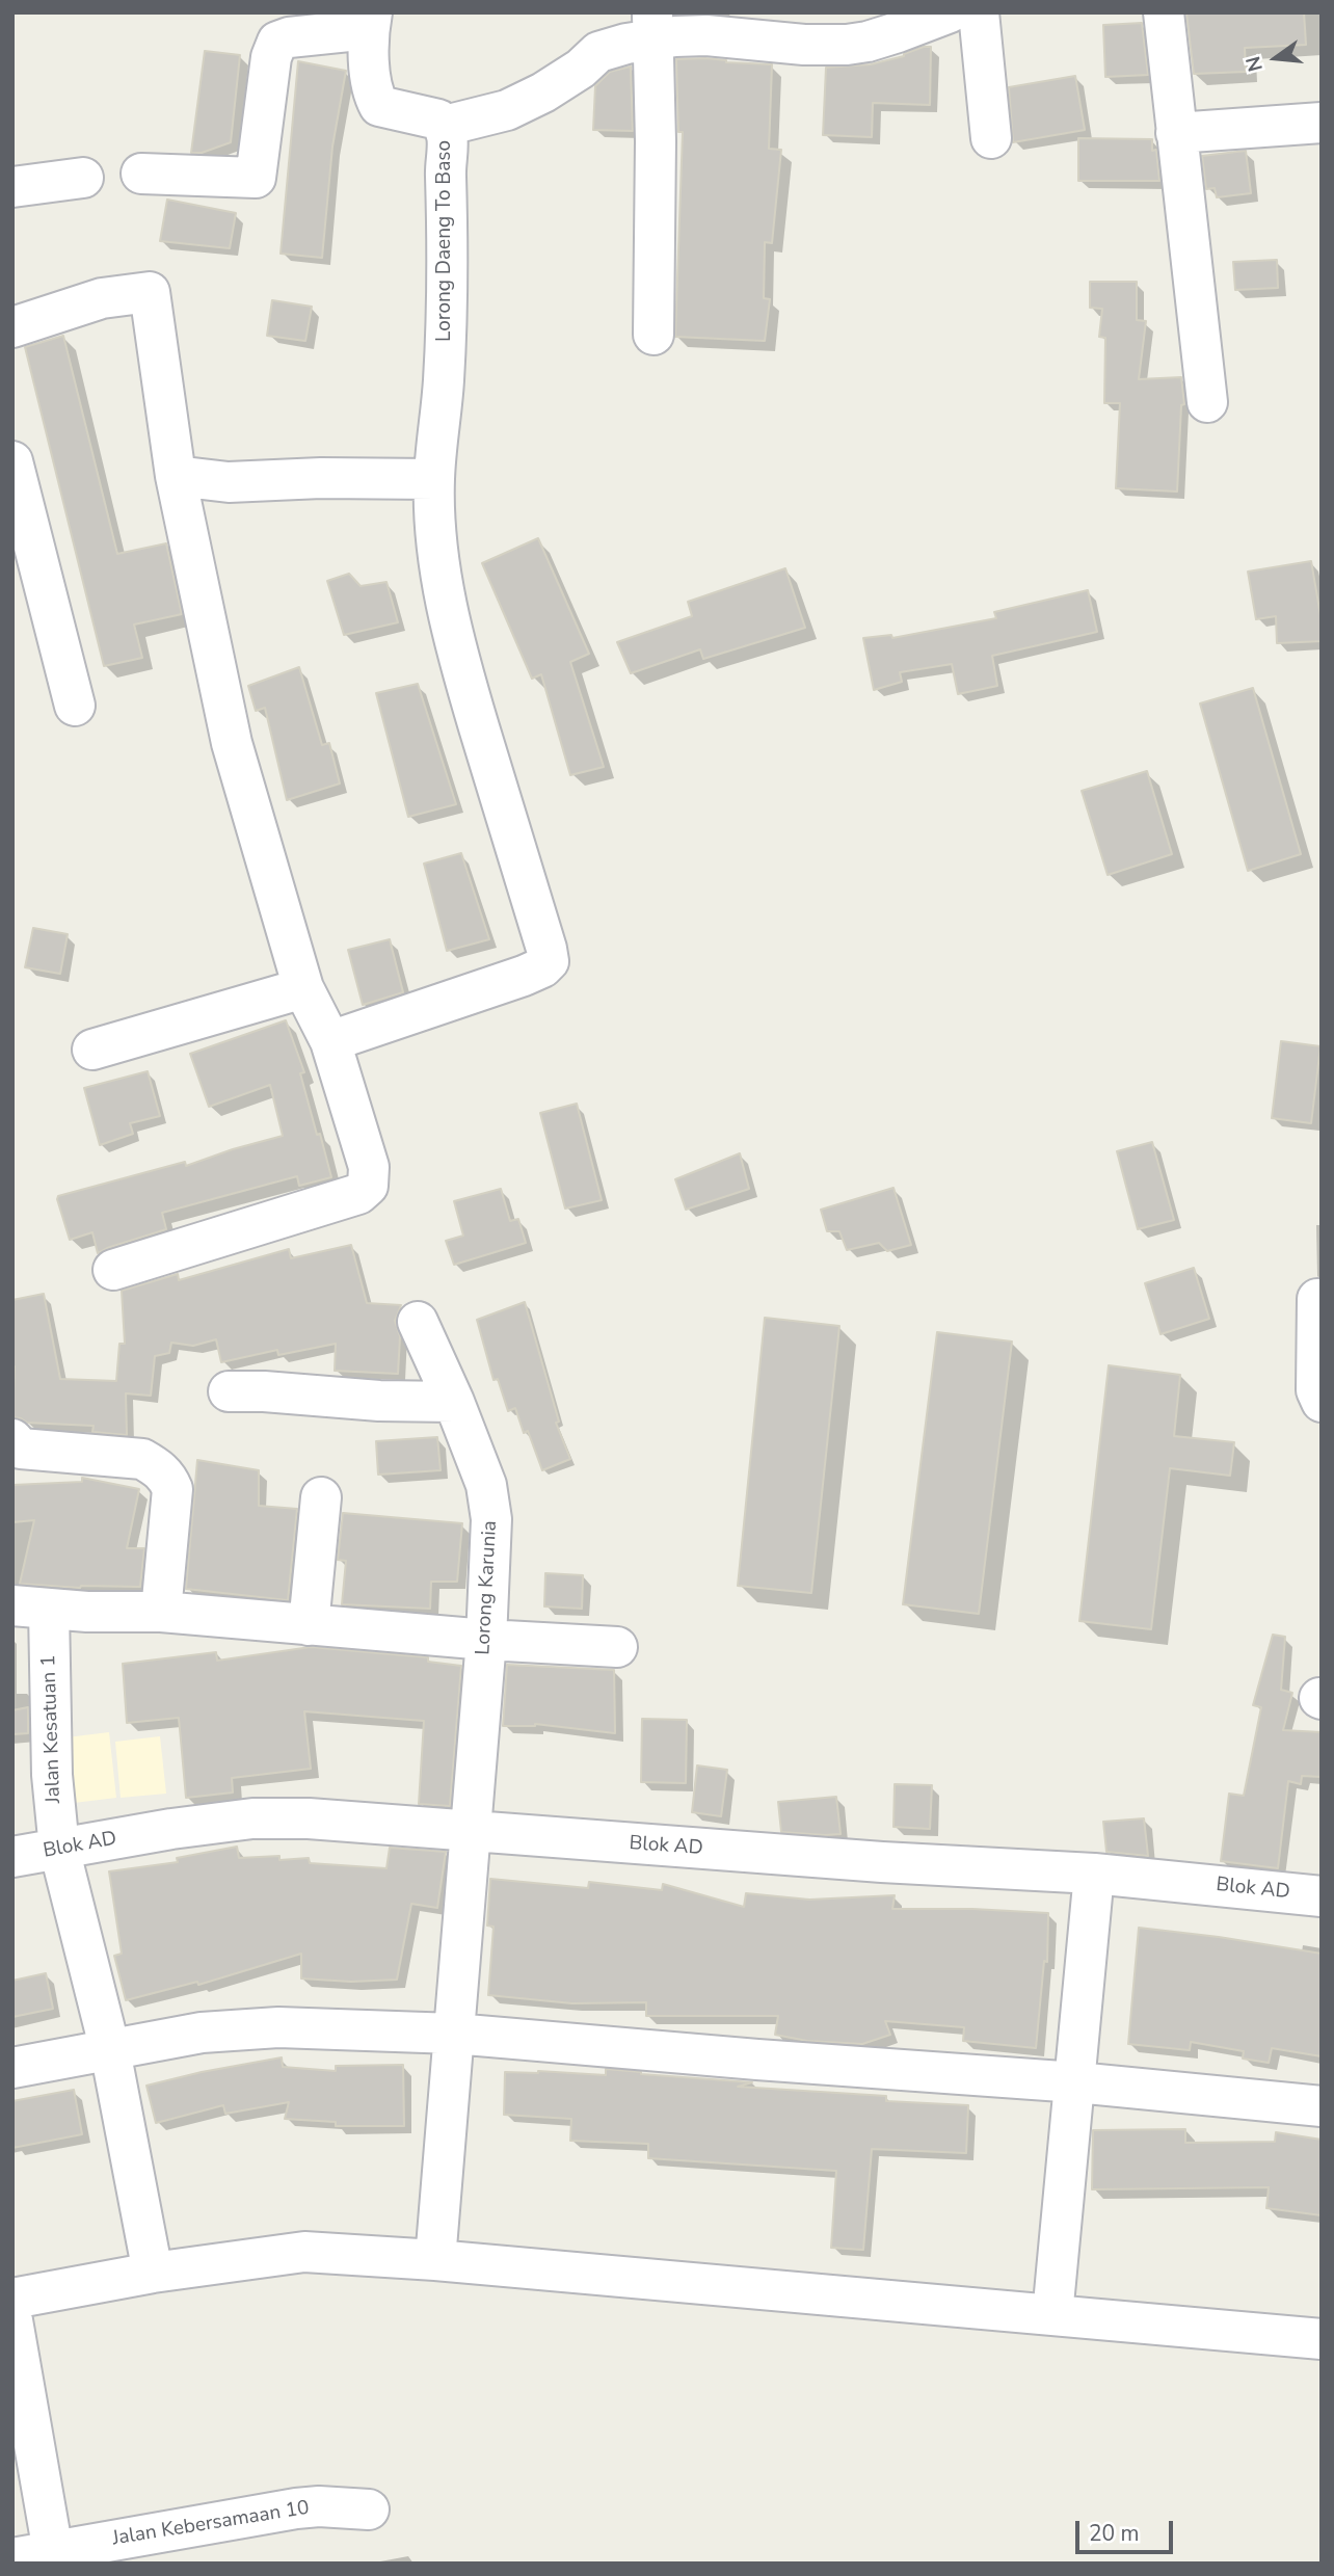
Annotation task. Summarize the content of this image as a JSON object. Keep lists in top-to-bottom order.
{
  "streets": {
    "street": [
      "Lorong Daeng To Baso",
      "Lorong Karunia",
      "Jalan Kesatuan 1",
      "Blok AD",
      "Jalan Kebersamaan 10"
    ]
  },
  "crossings": [
    ["Lorong Karunia", "Blok AD"],
    ["Jalan Kesatuan 1", "Blok AD"]
  ],
  "scale_bar": "20 m",
  "north": "left"
}
